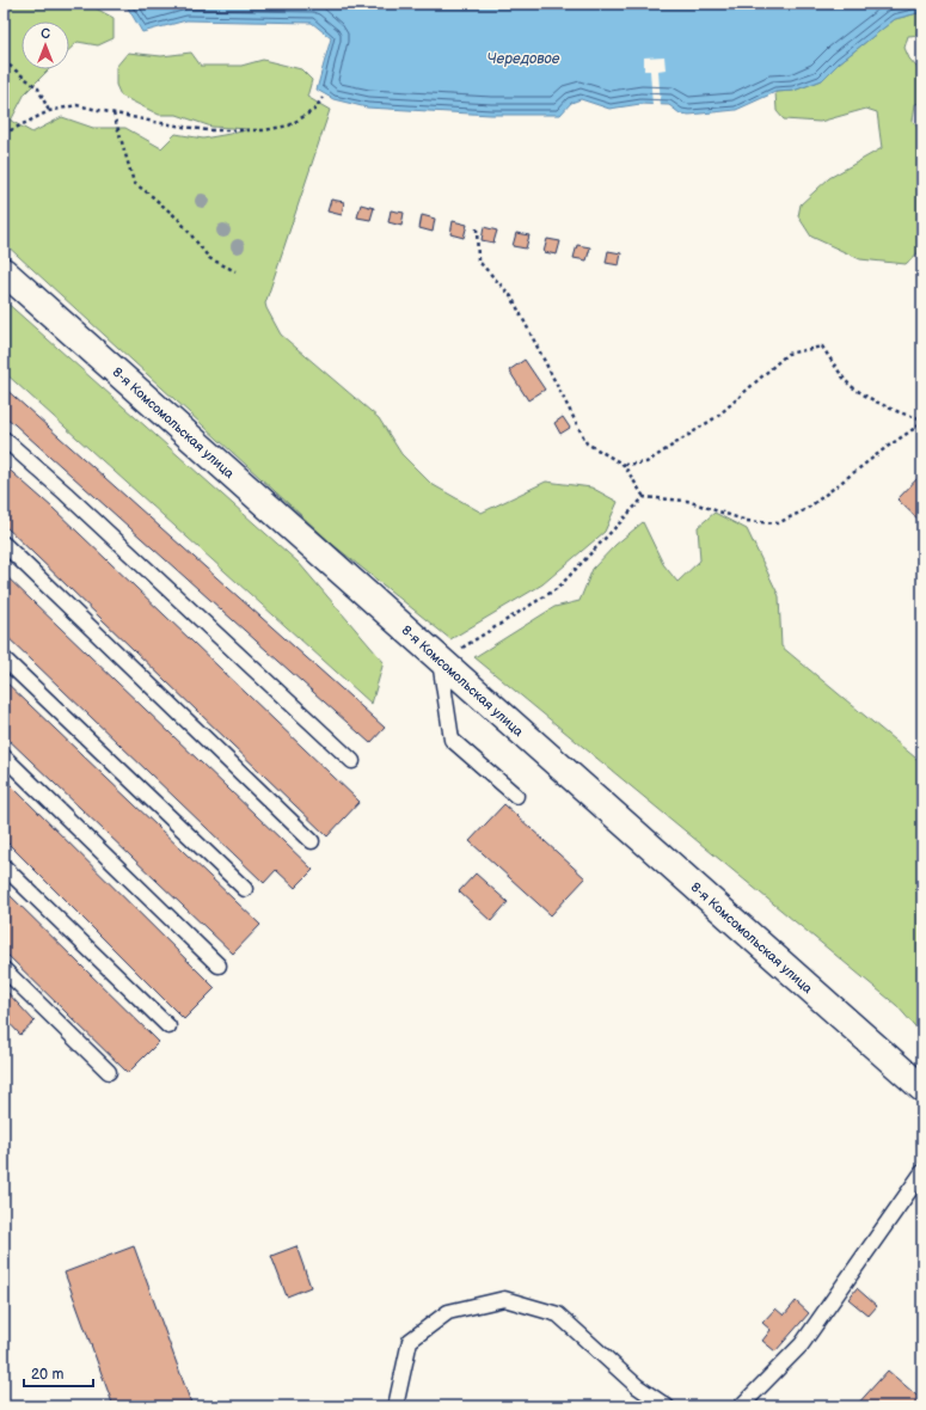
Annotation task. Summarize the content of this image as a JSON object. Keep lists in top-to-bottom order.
{
  "streets": {
    "street": ["8-я Комсомольская улица"]
  },
  "water": ["Чередовое"],
  "scale_bar": "20 m",
  "north": "top"
}
